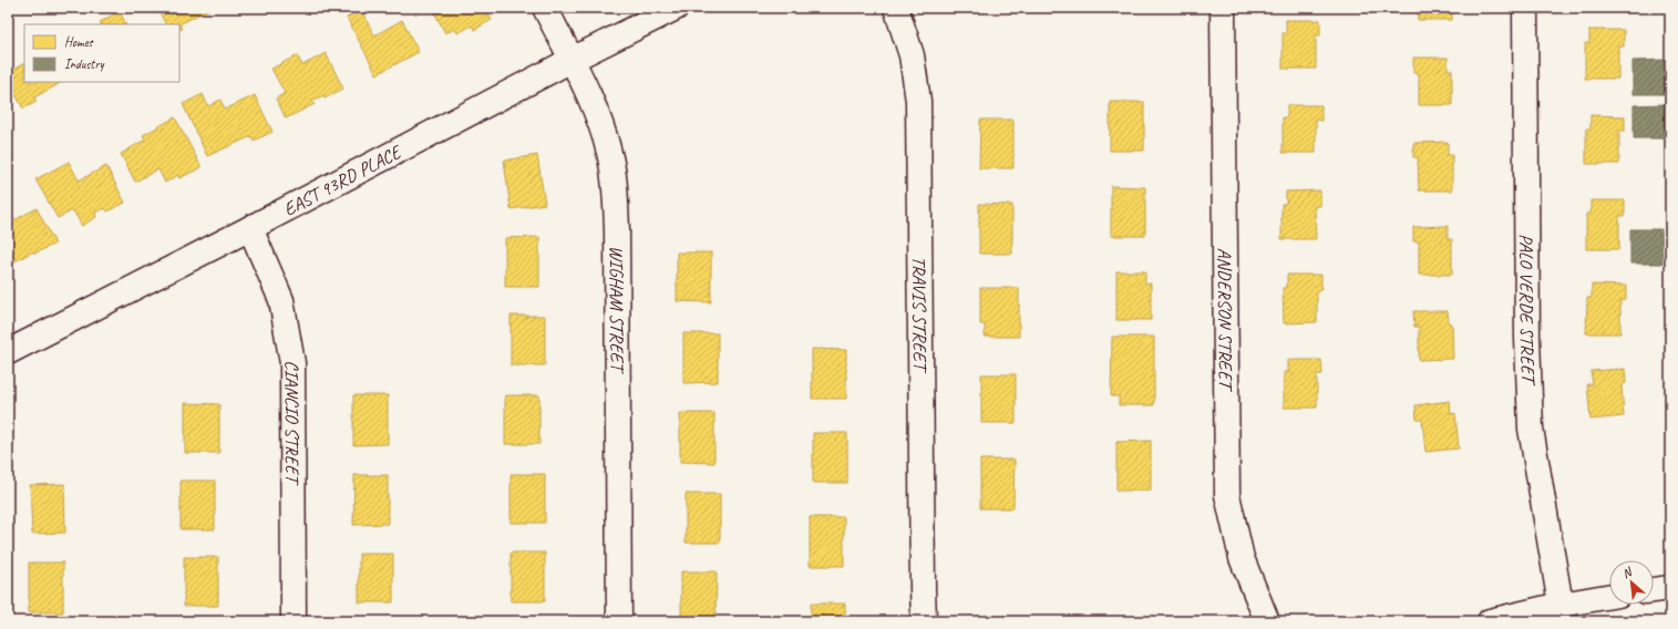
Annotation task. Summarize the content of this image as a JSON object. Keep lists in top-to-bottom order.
{
  "streets": {
    "street": [
      "EAST 93RD PLACE",
      "WIGHAM STREET",
      "PALO VERDE STREET",
      "TRAVIS STREET",
      "ANDERSON STREET",
      "CIANCIO STREET"
    ]
  },
  "crossings": [
    ["EAST 93RD PLACE", "WIGHAM STREET"],
    ["EAST 93RD PLACE", "CIANCIO STREET"]
  ],
  "legend": ["Homes", "Industry"],
  "north": "top left"
}
